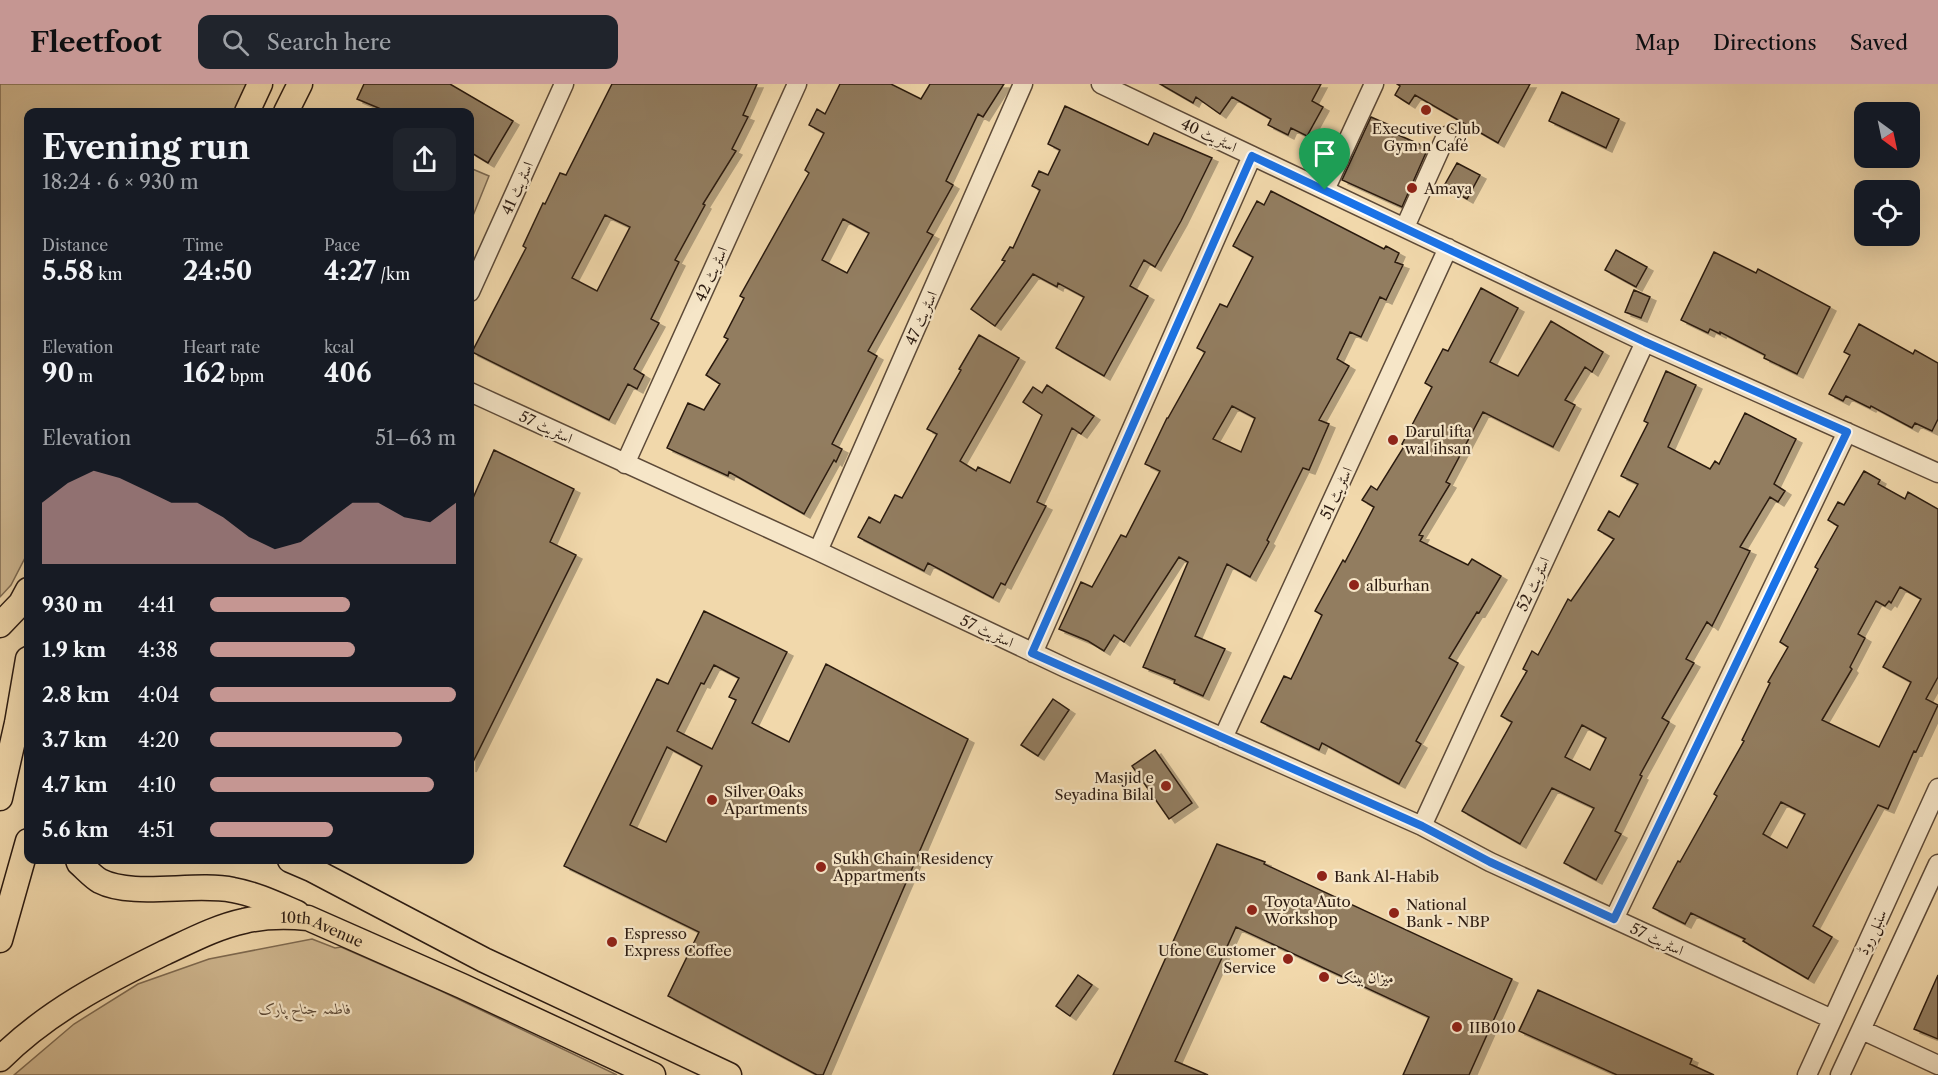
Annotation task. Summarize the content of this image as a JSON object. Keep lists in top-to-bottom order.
{
  "streets": {
    "main road": ["10th Avenue"],
    "street": [
      "اسٹریٹ 40",
      "اسٹریٹ 41",
      "اسٹریٹ 42",
      "اسٹریٹ 47",
      "اسٹریٹ 57",
      "اسٹریٹ 51",
      "اسٹریٹ 52",
      "سنبل روڈ"
    ]
  },
  "crossings": [
    ["اسٹریٹ 40", "اسٹریٹ 51"],
    ["اسٹریٹ 40", "اسٹریٹ 52"],
    ["اسٹریٹ 42", "اسٹریٹ 57"],
    ["اسٹریٹ 47", "اسٹریٹ 57"],
    ["اسٹریٹ 57", "اسٹریٹ 51"],
    ["اسٹریٹ 57", "اسٹریٹ 52"],
    ["اسٹریٹ 57", "سنبل روڈ"]
  ],
  "parks": ["فاطمہ جناح پارک"],
  "places": [
    "Executive Club Gym n Café",
    "Amaya",
    "Darul ifta wal ihsan",
    "alburhan",
    "Masjid e Seyadina Bilal",
    "Silver Oaks Apartments",
    "Sukh Chain Residency Appartments",
    "Bank Al-Habib",
    "Toyota Auto Workshop",
    "National Bank - NBP",
    "Espresso Express Coffee",
    "Ufone Customer Service",
    "میزان بینک",
    "IIB010"
  ],
  "north": "bottom right",
  "page": {
    "header": "Fleetfoot",
    "search": "Search here",
    "nav": ["Map", "Directions", "Saved"],
    "heading": ["Evening run", "18:24 · 6 × 930 m"],
    "stats": [
      ["Distance", "5.58 km"],
      ["Time", "24:50"],
      ["Pace", "4:27 /km"],
      ["Elevation", "90 m"],
      ["Heart rate", "162 bpm"],
      ["kcal", "406"]
    ],
    "chart": ["Elevation", "51–63 m"],
    "list": [
      {
        "name": "930 m",
        "note": "4:41"
      },
      {
        "name": "1.9 km",
        "note": "4:38"
      },
      {
        "name": "2.8 km",
        "note": "4:04"
      },
      {
        "name": "3.7 km",
        "note": "4:20"
      },
      {
        "name": "4.7 km",
        "note": "4:10"
      },
      {
        "name": "5.6 km",
        "note": "4:51"
      }
    ]
  }
}
